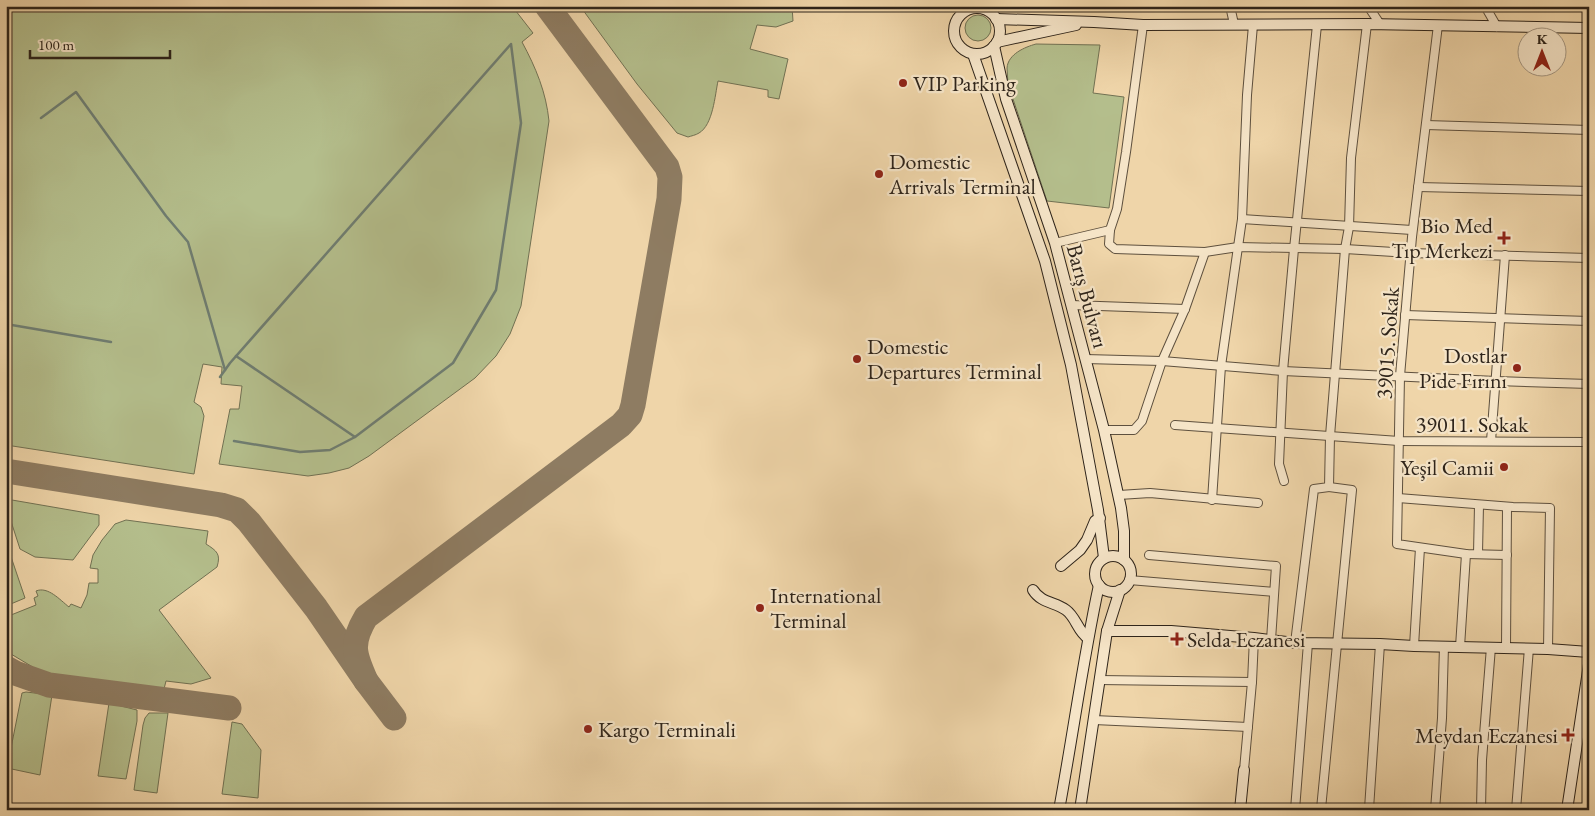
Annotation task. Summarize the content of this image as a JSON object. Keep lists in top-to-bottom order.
{
  "streets": {
    "main road": ["Barış Bulvarı"],
    "street": ["39015. Sokak", "39011. Sokak"]
  },
  "crossings": [
    ["39015. Sokak", "39011. Sokak"]
  ],
  "places": {
    "other": [
      "VIP Parking",
      "Domestic Arrivals Terminal",
      "Domestic Departures Terminal",
      "Dostlar Pide Fırını",
      "Yeşil Camii",
      "International Terminal",
      "Kargo Terminali"
    ],
    "health": ["Bio Med Tıp Merkezi", "Selda Eczanesi", "Meydan Eczanesi"]
  },
  "scale_bar": "100 m",
  "north": "top"
}
